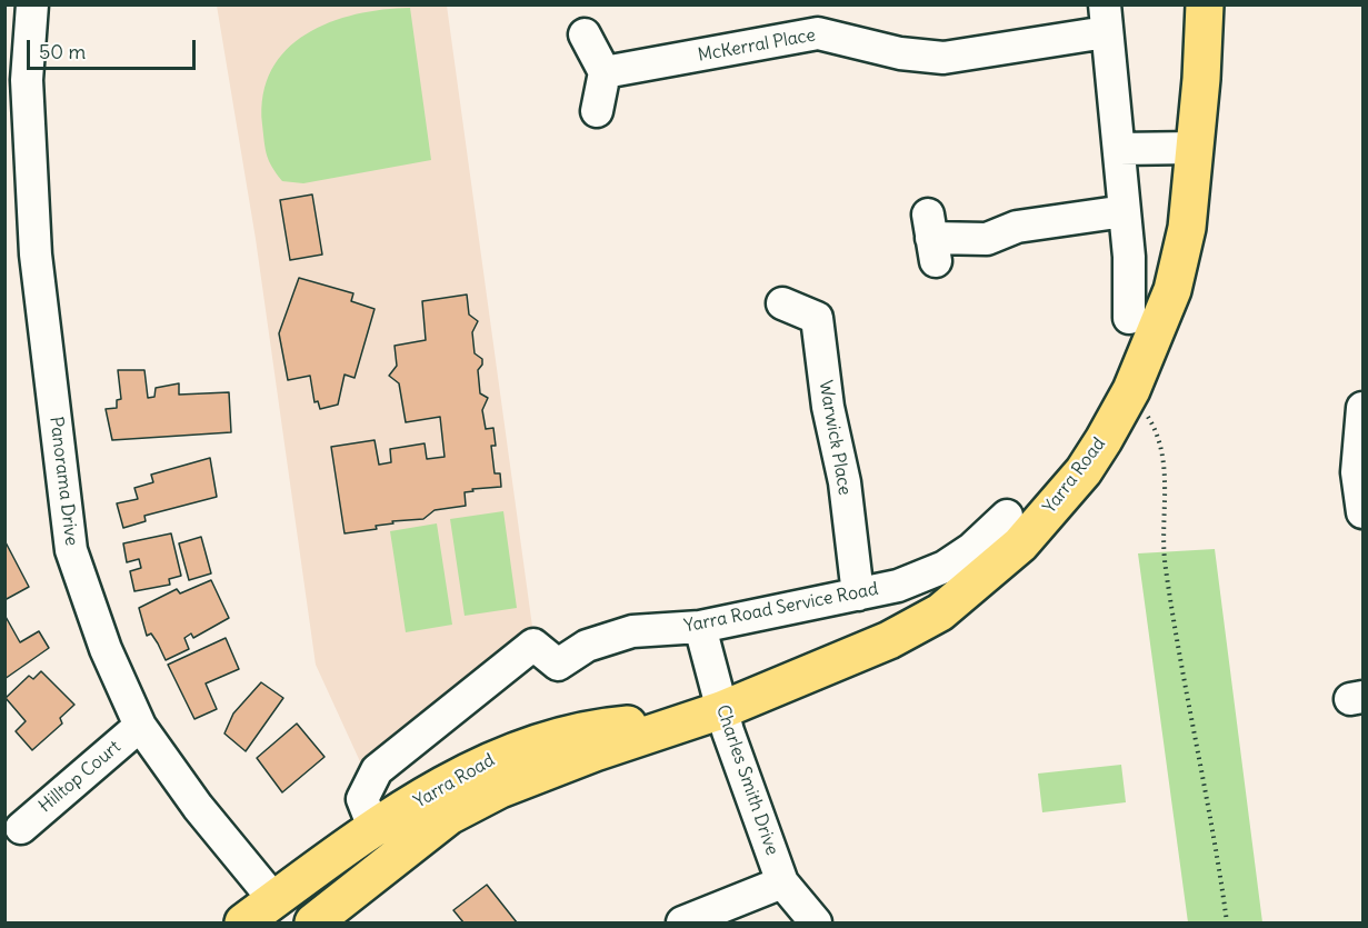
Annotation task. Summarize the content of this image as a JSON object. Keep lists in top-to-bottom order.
{
  "streets": {
    "main road": ["Yarra Road"],
    "street": [
      "McKerral Place",
      "Warwick Place",
      "Panorama Drive",
      "Yarra Road Service Road",
      "Hilltop Court",
      "Charles Smith Drive"
    ]
  },
  "crossings": [
    ["Warwick Place", "Yarra Road Service Road"],
    ["Yarra Road", "Panorama Drive"],
    ["Yarra Road", "Yarra Road Service Road"],
    ["Yarra Road", "Charles Smith Drive"],
    ["Panorama Drive", "Hilltop Court"],
    ["Yarra Road Service Road", "Charles Smith Drive"]
  ],
  "scale_bar": "50 m"
}
